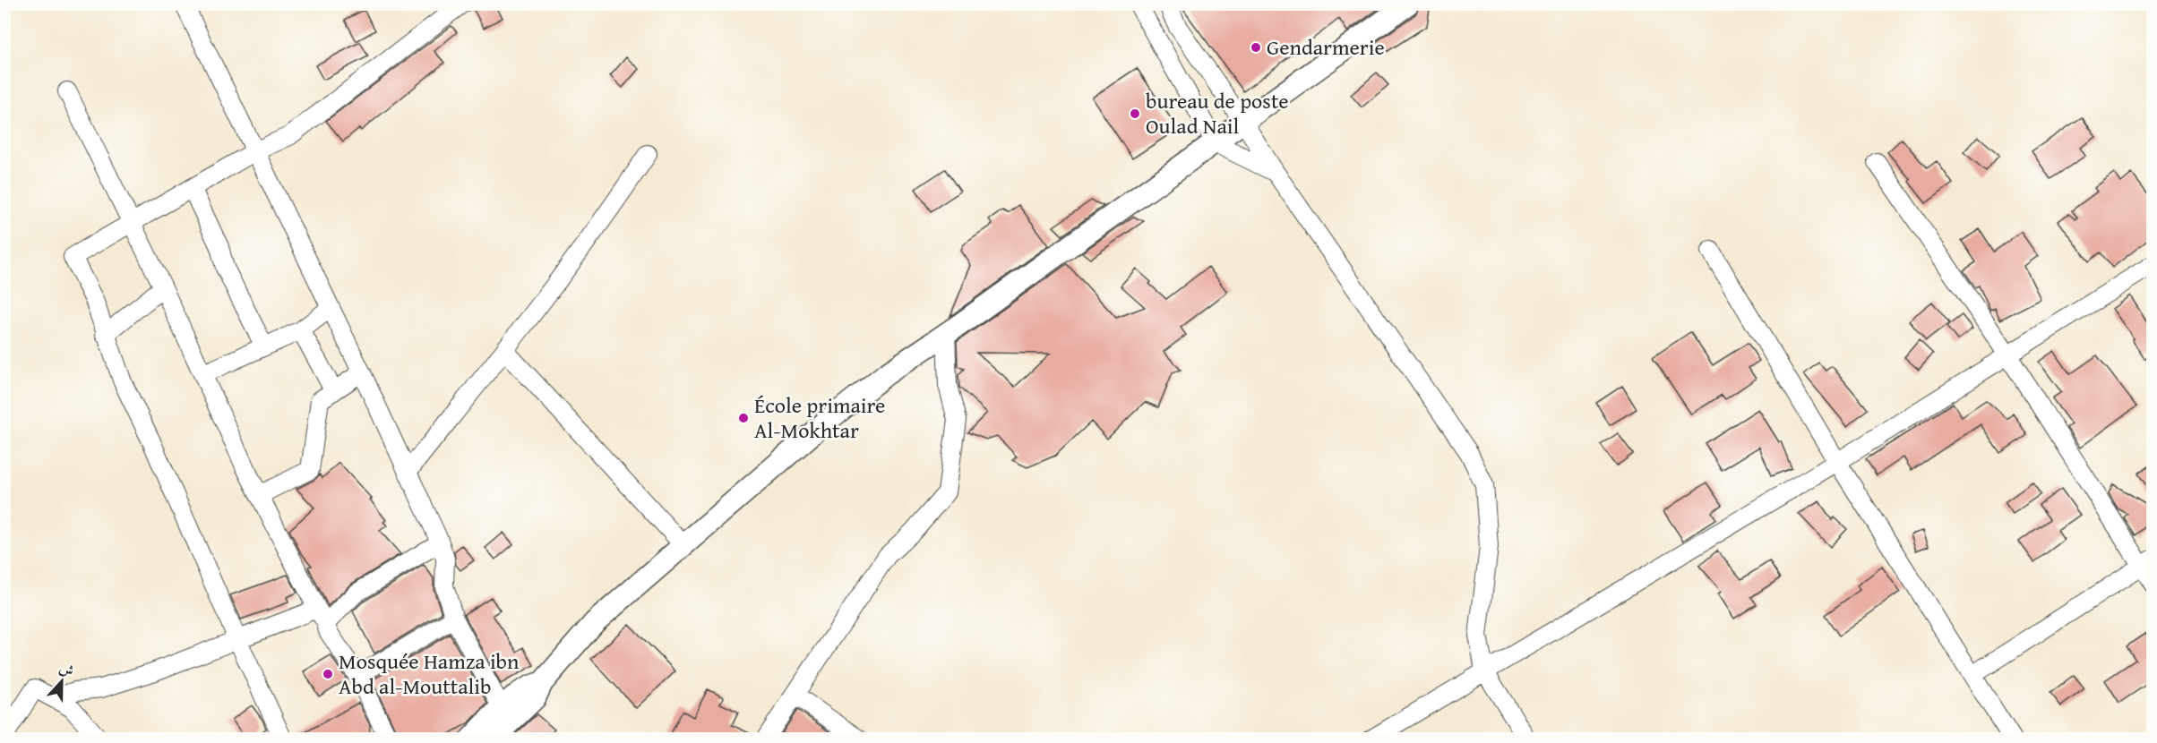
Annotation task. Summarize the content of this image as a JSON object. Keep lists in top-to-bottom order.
{
  "places": [
    "Gendarmerie",
    "bureau de poste Oulad Nail",
    "École primaire Al-Mokhtar",
    "Mosquée Hamza ibn Abd al-Mouttalib"
  ],
  "north": "top"
}
